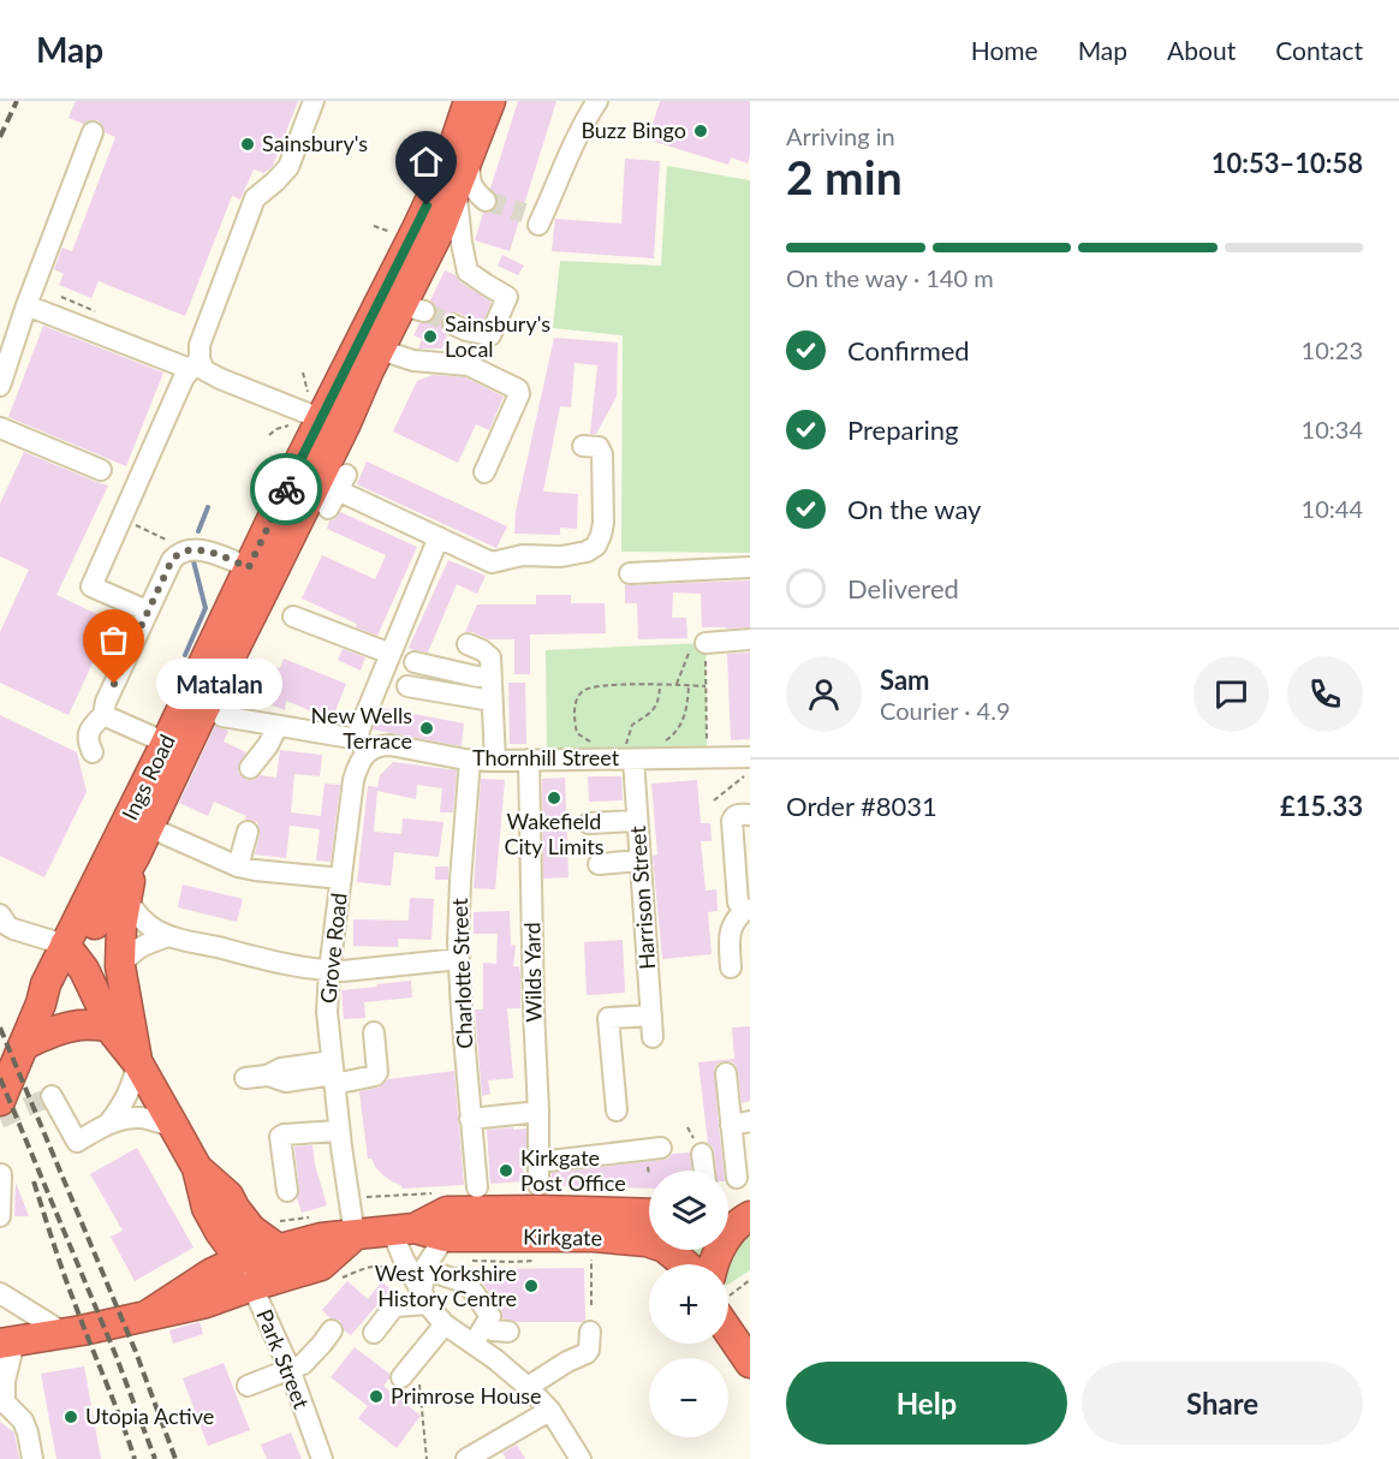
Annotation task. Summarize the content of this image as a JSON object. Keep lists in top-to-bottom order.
{
  "streets": {
    "highway": ["Ings Road", "Kirkgate"],
    "street": [
      "Thornhill Street",
      "Harrison Street",
      "Grove Road",
      "Wilds Yard",
      "Charlotte Street",
      "Park Street"
    ]
  },
  "crossings": [
    ["Thornhill Street", "Harrison Street"],
    ["Thornhill Street", "Grove Road"],
    ["Thornhill Street", "Wilds Yard"],
    ["Thornhill Street", "Charlotte Street"],
    ["Ings Road", "Kirkgate"],
    ["Ings Road", "Park Street"],
    ["Grove Road", "Kirkgate"],
    ["Kirkgate", "Park Street"]
  ],
  "places": [
    "Buzz Bingo",
    "Sainsbury's",
    "Sainsbury's Local",
    "Matalan",
    "New Wells Terrace",
    "Wakefield City Limits",
    "Kirkgate Post Office",
    "West Yorkshire History Centre",
    "Primrose House",
    "Utopia Active"
  ],
  "page": {
    "header": "Map",
    "nav": [
      "Home",
      "Map",
      "About",
      "Contact"
    ],
    "heading": ["2 min", "Arriving in", "10:53–10:58"],
    "panel": [
      "Sam",
      "Courier · 4.9",
      "Order #8031",
      "£15.33"
    ],
    "bar": "On the way · 140 m",
    "list": [
      ["Confirmed", "10:23"],
      ["Preparing", "10:34"],
      ["On the way", "10:44"],
      "Delivered"
    ],
    "bubble": "Matalan",
    "map_buttons": ["+", "−"],
    "buttons": ["Help", "Share"]
  }
}
